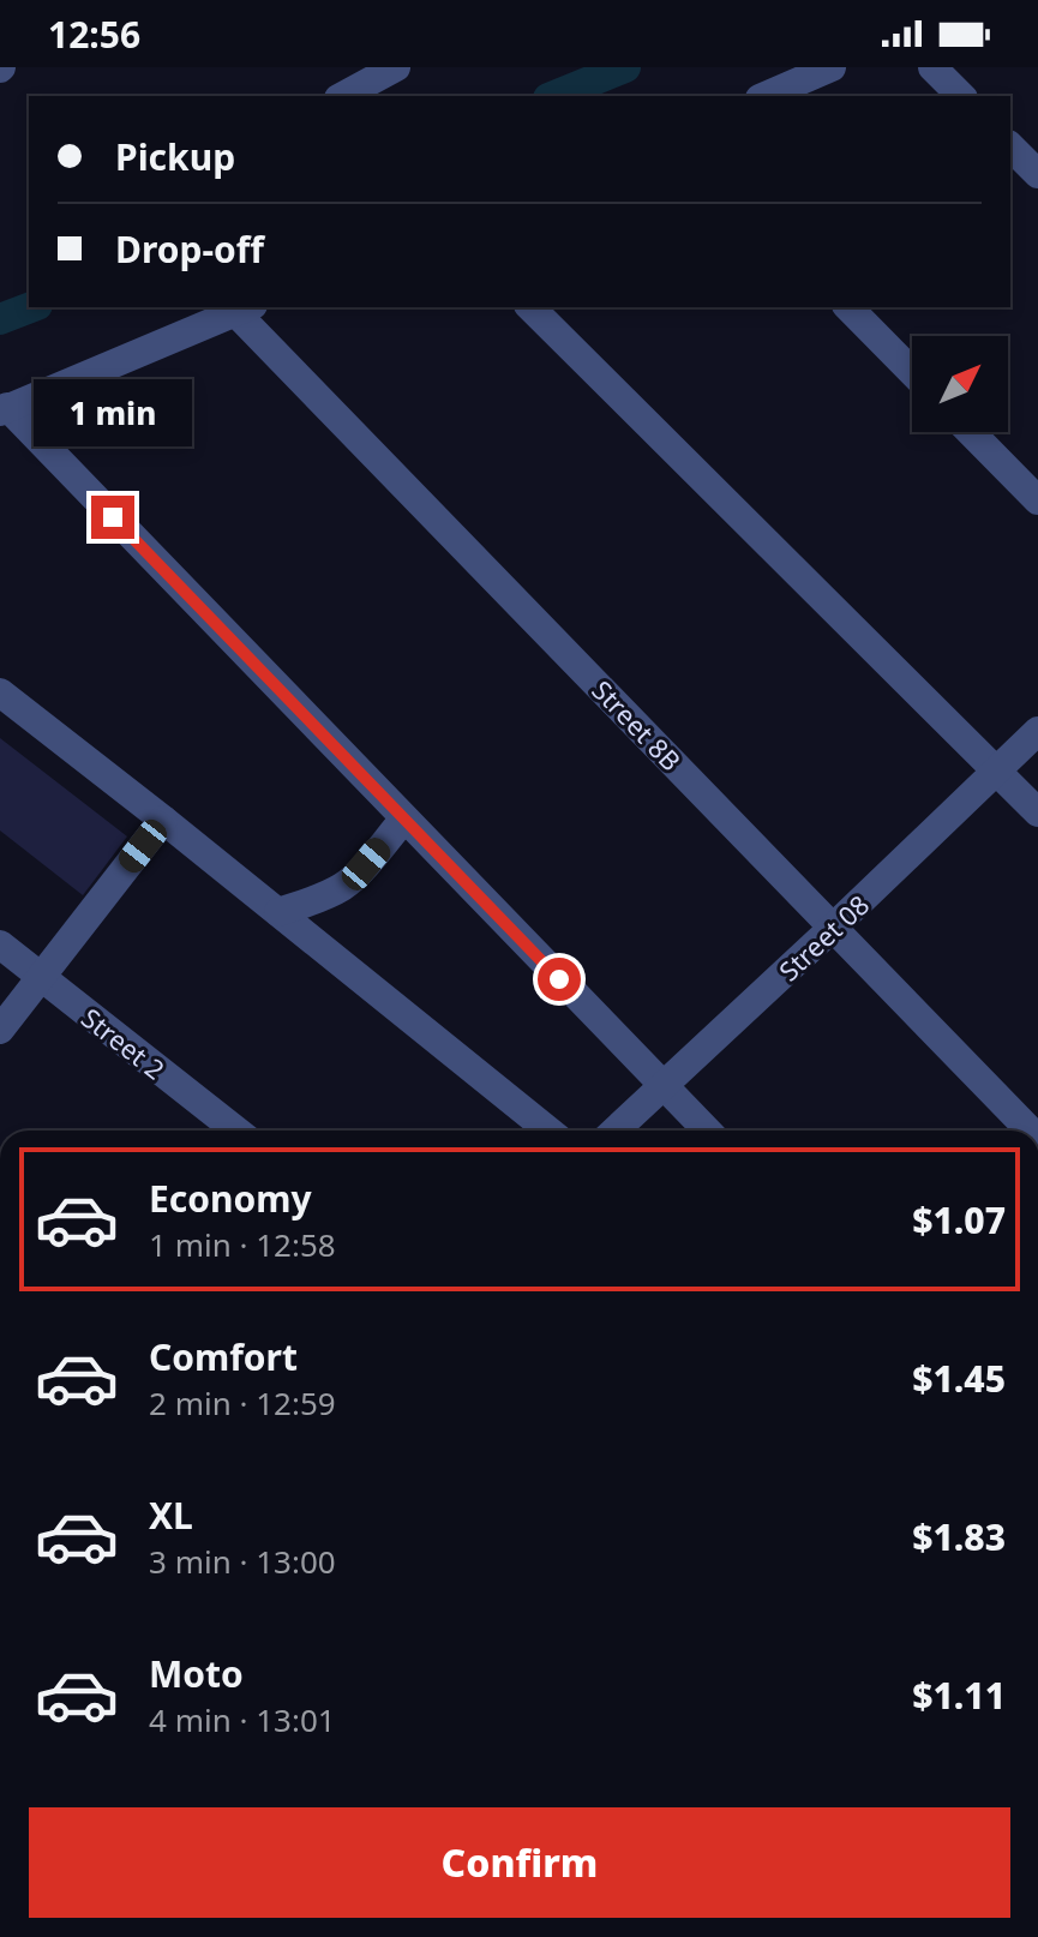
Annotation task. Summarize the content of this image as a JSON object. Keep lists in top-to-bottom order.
{
  "streets": {
    "street": ["Street 8B", "Street 08", "Street 2"]
  },
  "crossings": [
    ["Street 8B", "Street 08"]
  ],
  "north": "top right",
  "page": {
    "status": "12:56",
    "banner": ["Pickup", "Drop-off"],
    "bubble": "1 min",
    "list": [
      {
        "name": "Economy",
        "note": "1 min · 12:58",
        "value": "$1.07"
      },
      {
        "name": "Comfort",
        "note": "2 min · 12:59",
        "value": "$1.45"
      },
      {
        "name": "XL",
        "note": "3 min · 13:00",
        "value": "$1.83"
      },
      {
        "name": "Moto",
        "note": "4 min · 13:01",
        "value": "$1.11"
      }
    ],
    "buttons": "Confirm"
  }
}
